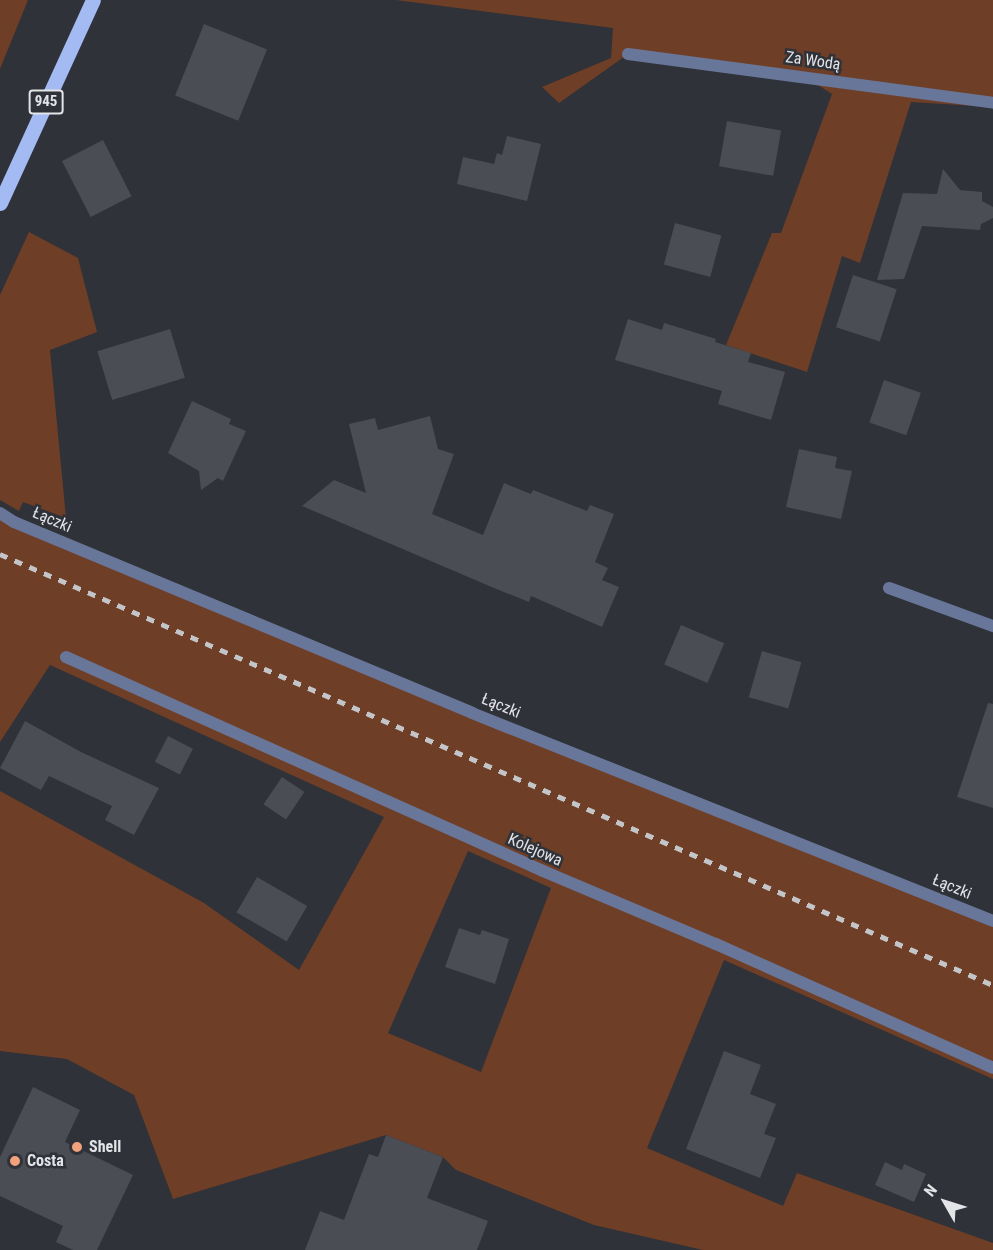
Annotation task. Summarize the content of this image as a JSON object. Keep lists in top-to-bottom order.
{
  "streets": {
    "main road": ["945"],
    "street": ["Za Wodą", "Łączki", "Kolejowa"]
  },
  "places": ["Shell", "Costa"],
  "north": "top left"
}
